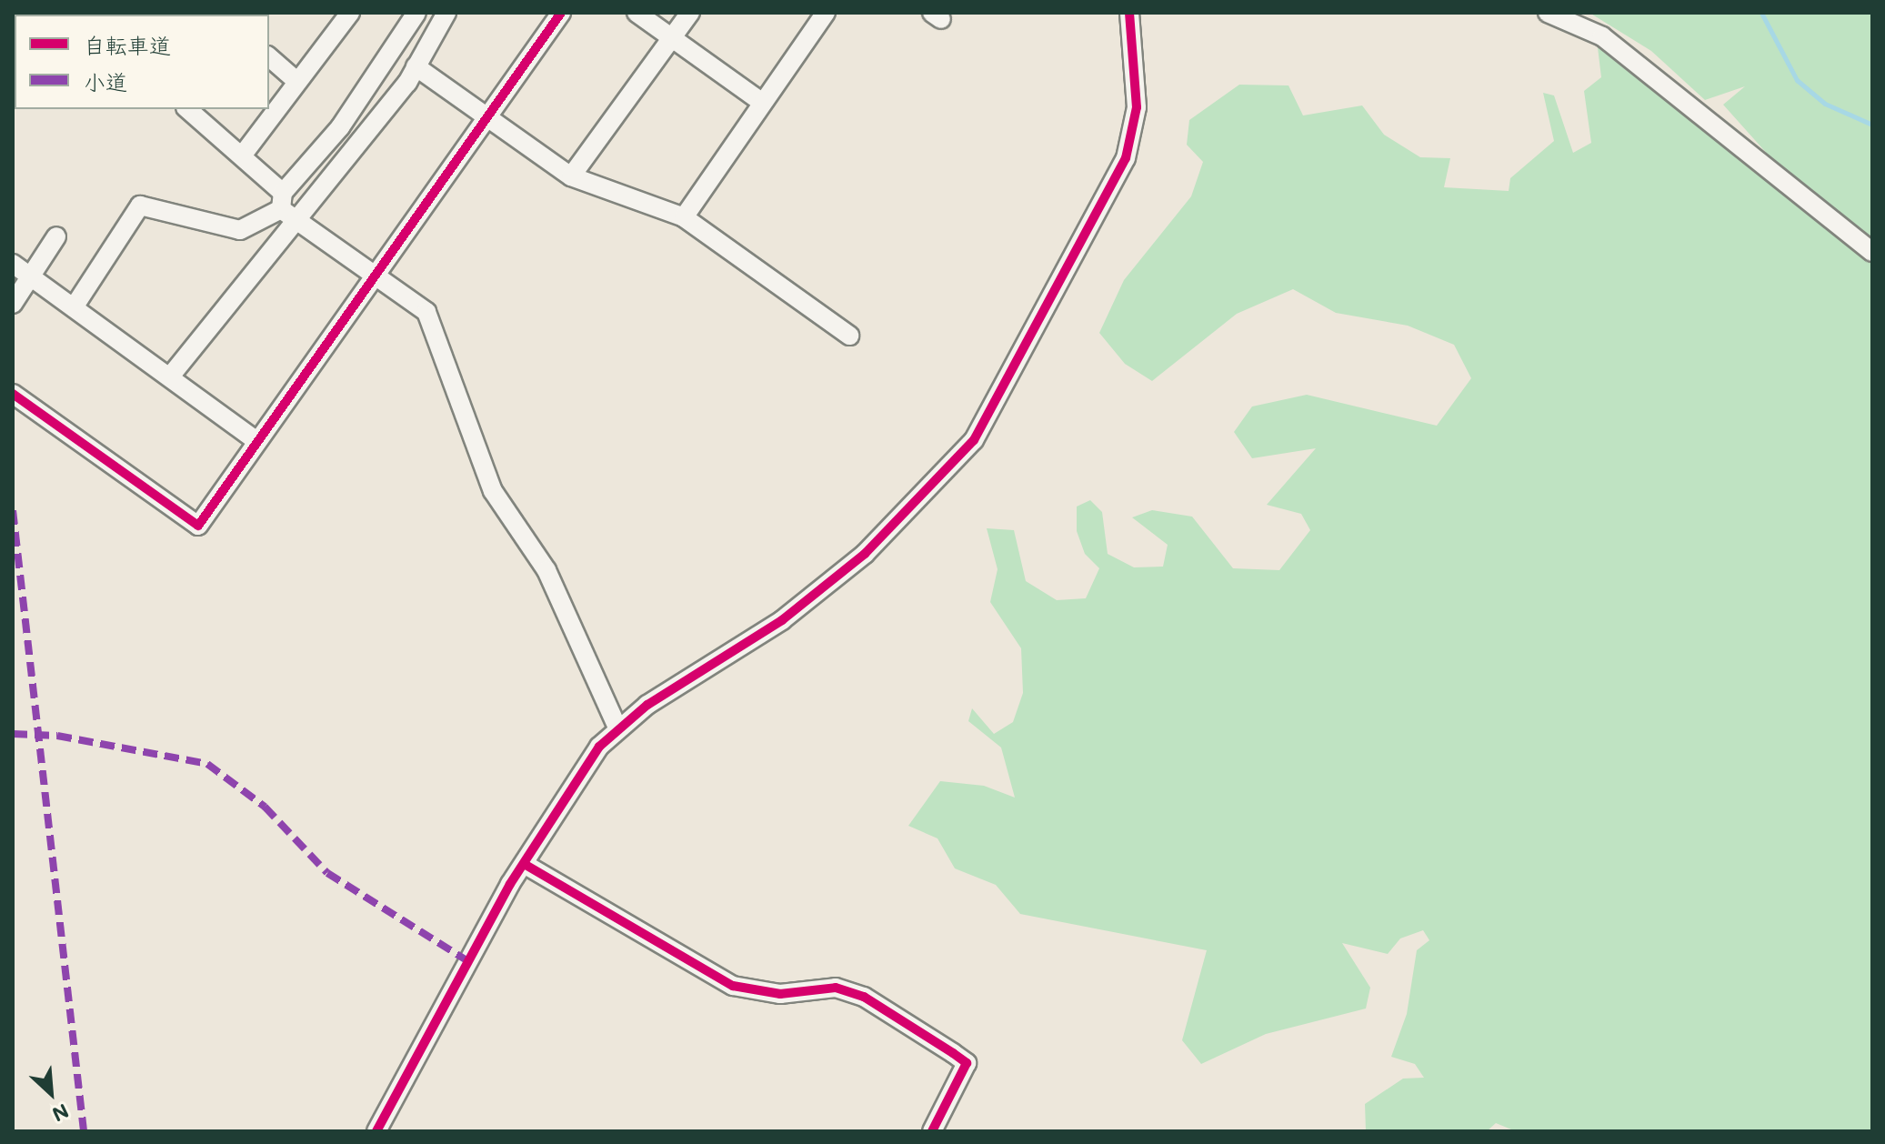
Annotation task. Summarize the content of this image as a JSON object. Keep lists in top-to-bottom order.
{
  "legend": ["自転車道", "小道"],
  "north": "bottom right"
}
